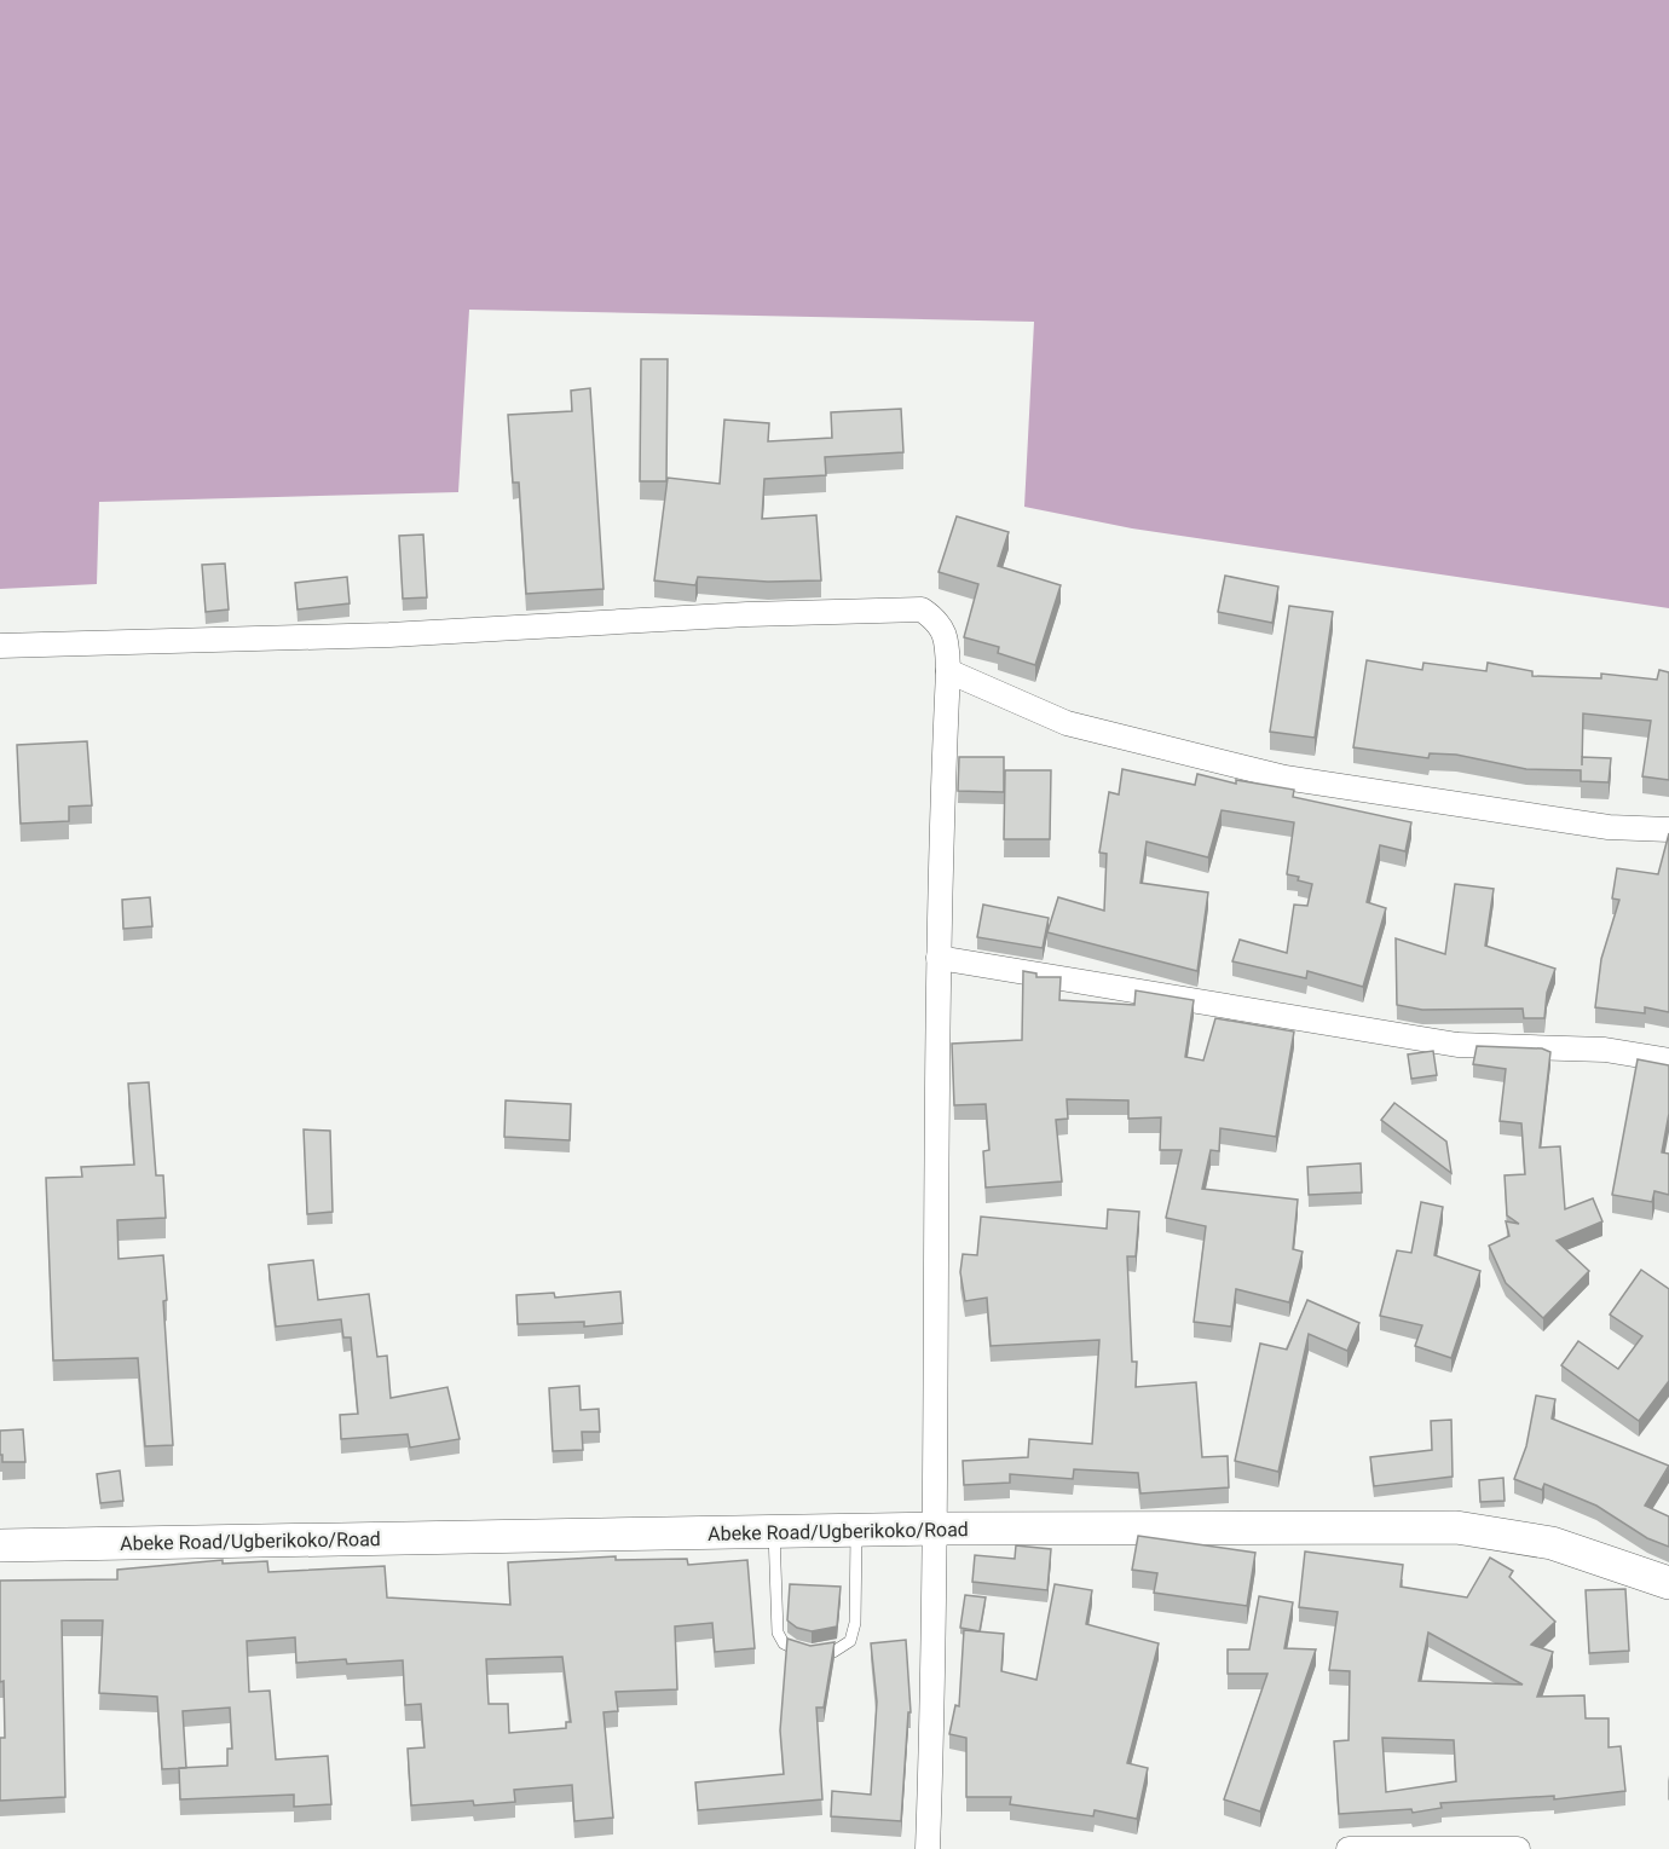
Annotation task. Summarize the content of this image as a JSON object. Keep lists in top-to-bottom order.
{
  "streets": {
    "street": ["Abeke Road/Ugberikoko/Road"]
  }
}
